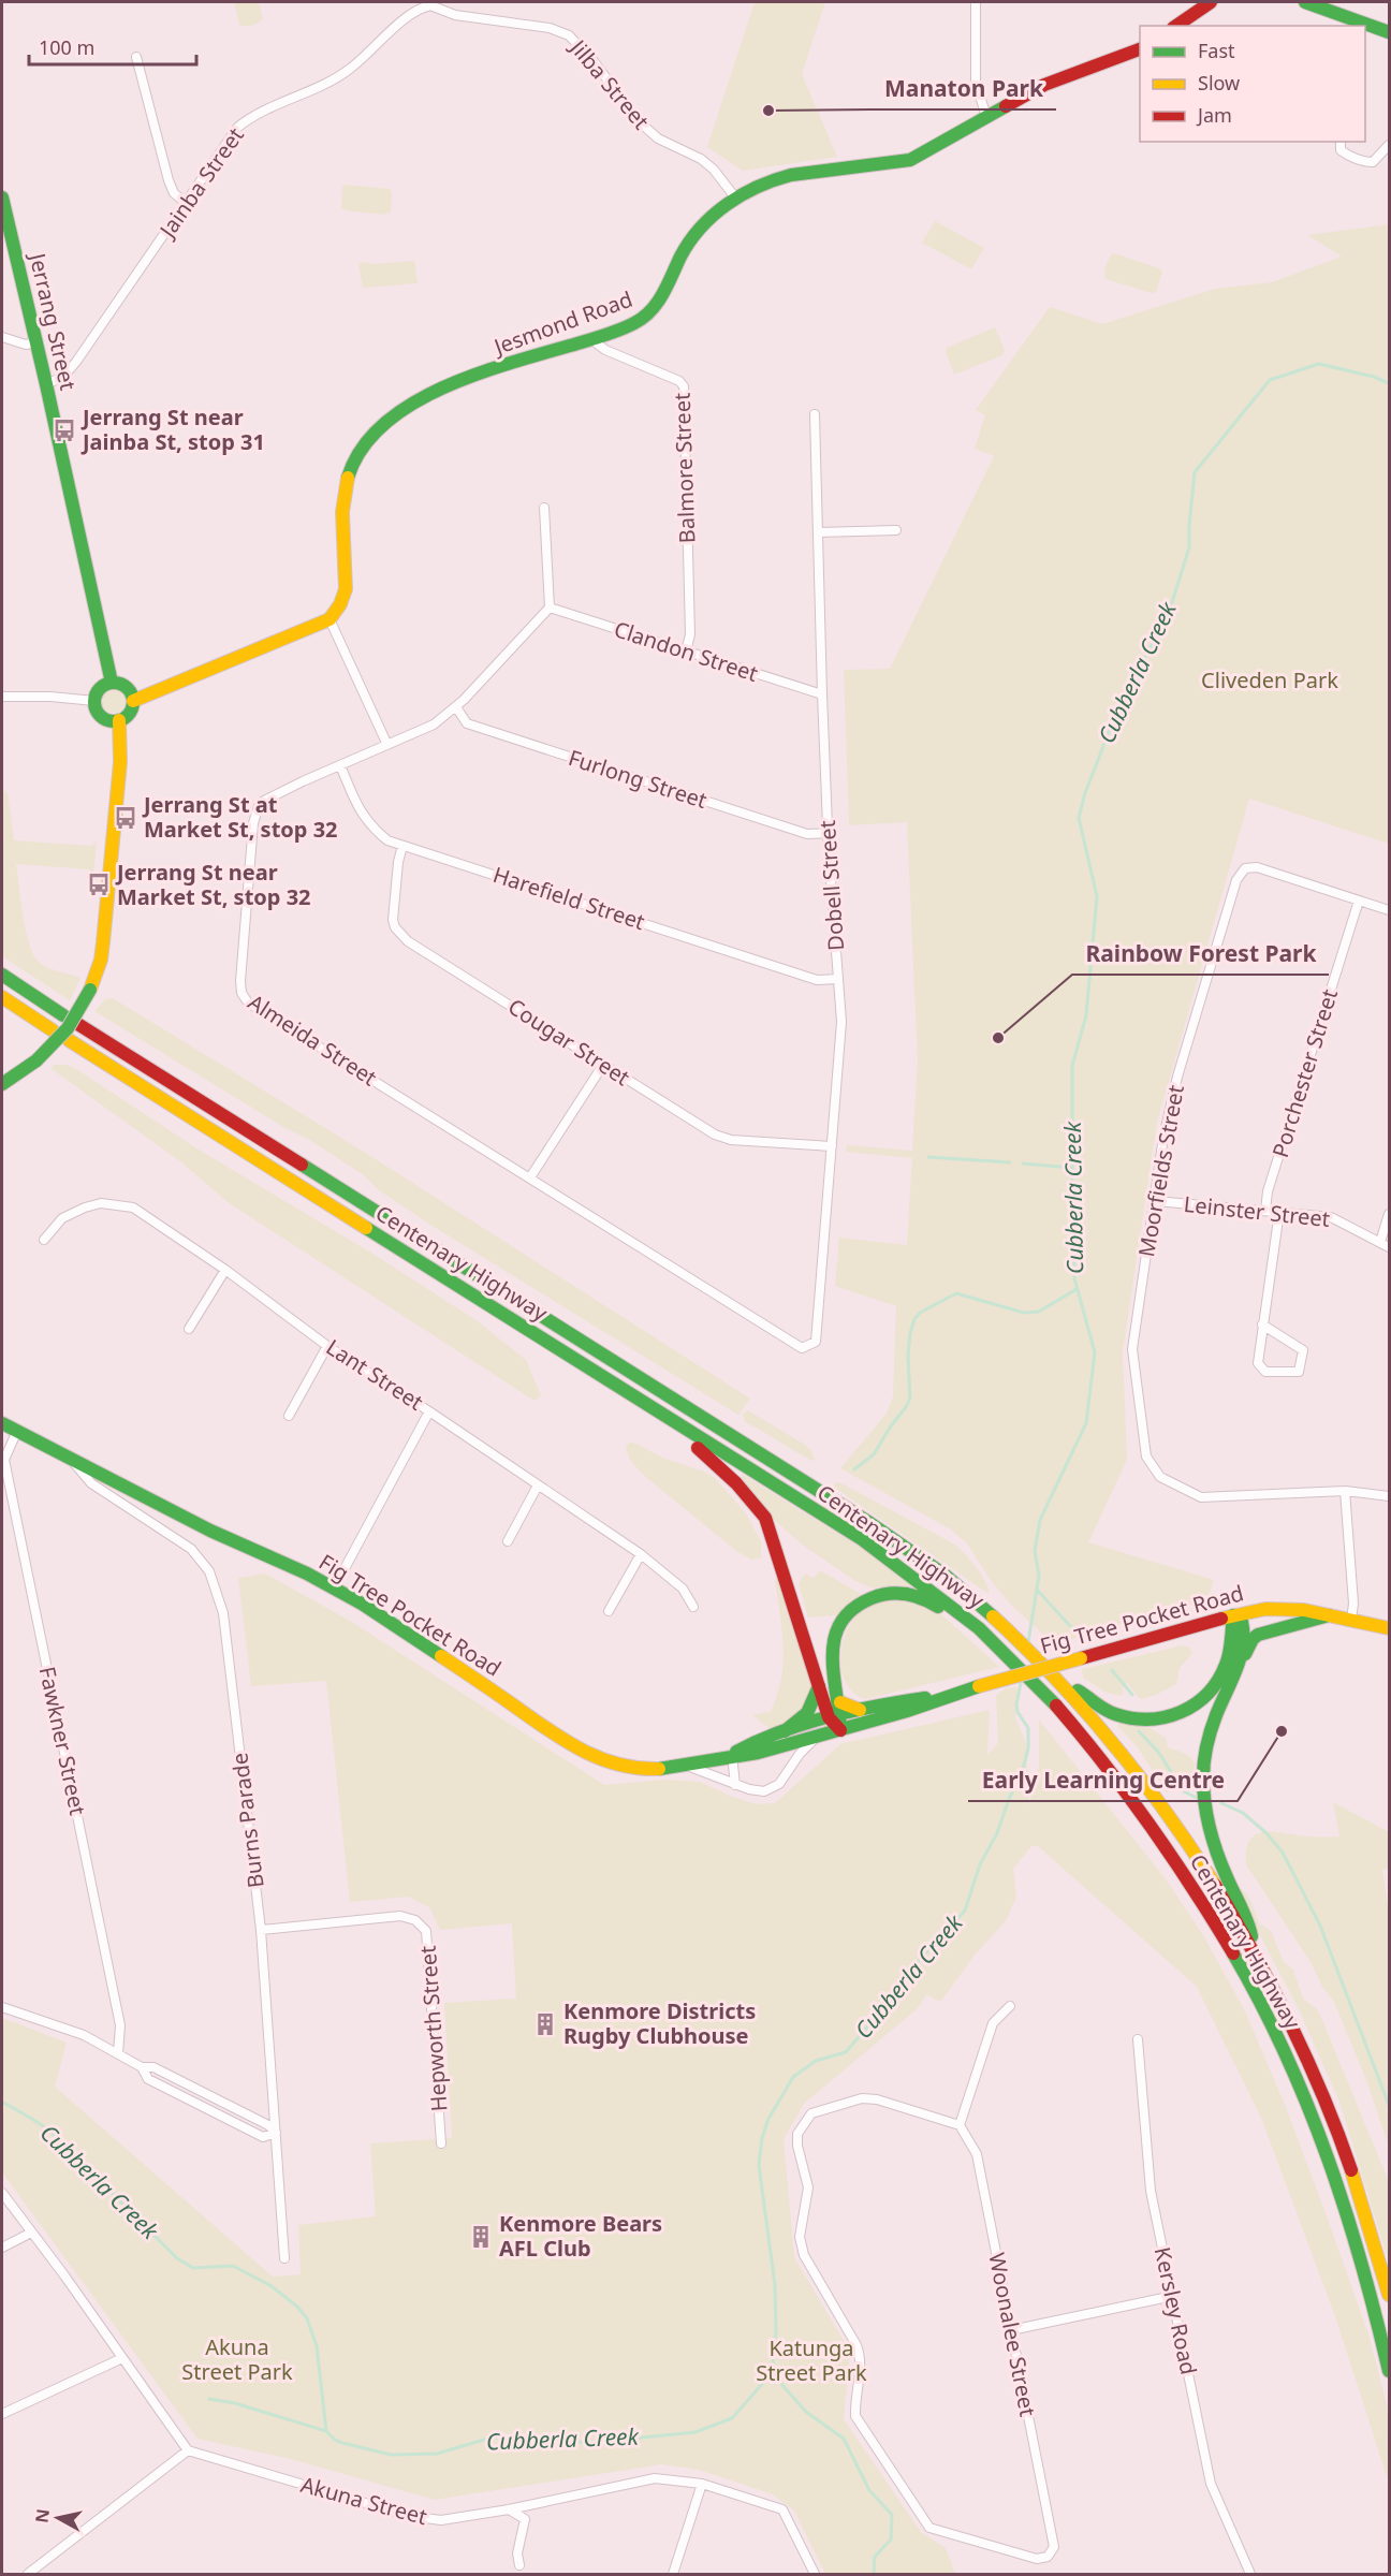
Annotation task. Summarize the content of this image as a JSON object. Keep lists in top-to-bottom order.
{
  "streets": {
    "main road": [
      "Jerrang Street",
      "Jesmond Road",
      "Centenary Highway",
      "Fig Tree Pocket Road"
    ],
    "street": [
      "Jilba Street",
      "Jainba Street",
      "Balmore Street",
      "Clandon Street",
      "Furlong Street",
      "Dobell Street",
      "Harefield Street",
      "Almeida Street",
      "Cougar Street",
      "Porchester Street",
      "Moorfields Street",
      "Leinster Street",
      "Lant Street",
      "Fawkner Street",
      "Burns Parade",
      "Hepworth Street",
      "Kersley Road",
      "Woonalee Street",
      "Akuna Street"
    ]
  },
  "crossings": [
    ["Jilba Street", "Jainba Street"],
    ["Jilba Street", "Jesmond Road"],
    ["Jainba Street", "Jerrang Street"],
    ["Jesmond Road", "Balmore Street"],
    ["Balmore Street", "Clandon Street"],
    ["Clandon Street", "Dobell Street"],
    ["Clandon Street", "Almeida Street"],
    ["Furlong Street", "Dobell Street"],
    ["Furlong Street", "Almeida Street"],
    ["Dobell Street", "Harefield Street"],
    ["Dobell Street", "Almeida Street"],
    ["Dobell Street", "Cougar Street"],
    ["Harefield Street", "Almeida Street"],
    ["Harefield Street", "Cougar Street"],
    ["Porchester Street", "Moorfields Street"],
    ["Porchester Street", "Leinster Street"],
    ["Moorfields Street", "Leinster Street"],
    ["Fig Tree Pocket Road", "Fawkner Street"],
    ["Fig Tree Pocket Road", "Burns Parade"],
    ["Burns Parade", "Hepworth Street"]
  ],
  "water": ["Cubberla Creek"],
  "parks": ["Cliveden Park", "Akuna Street Park", "Katunga Street Park"],
  "places": {
    "other": ["Manaton Park", "Rainbow Forest Park", "Early Learning Centre"],
    "bus stop": ["Jerrang St near Jainba St, stop 31", "Jerrang St at Market St, stop 32", "Jerrang St near Market St, stop 32"],
    "building": ["Kenmore Districts Rugby Clubhouse", "Kenmore Bears AFL Club"]
  },
  "legend": ["Fast", "Slow", "Jam"],
  "scale_bar": "100 m",
  "north": "left"
}
